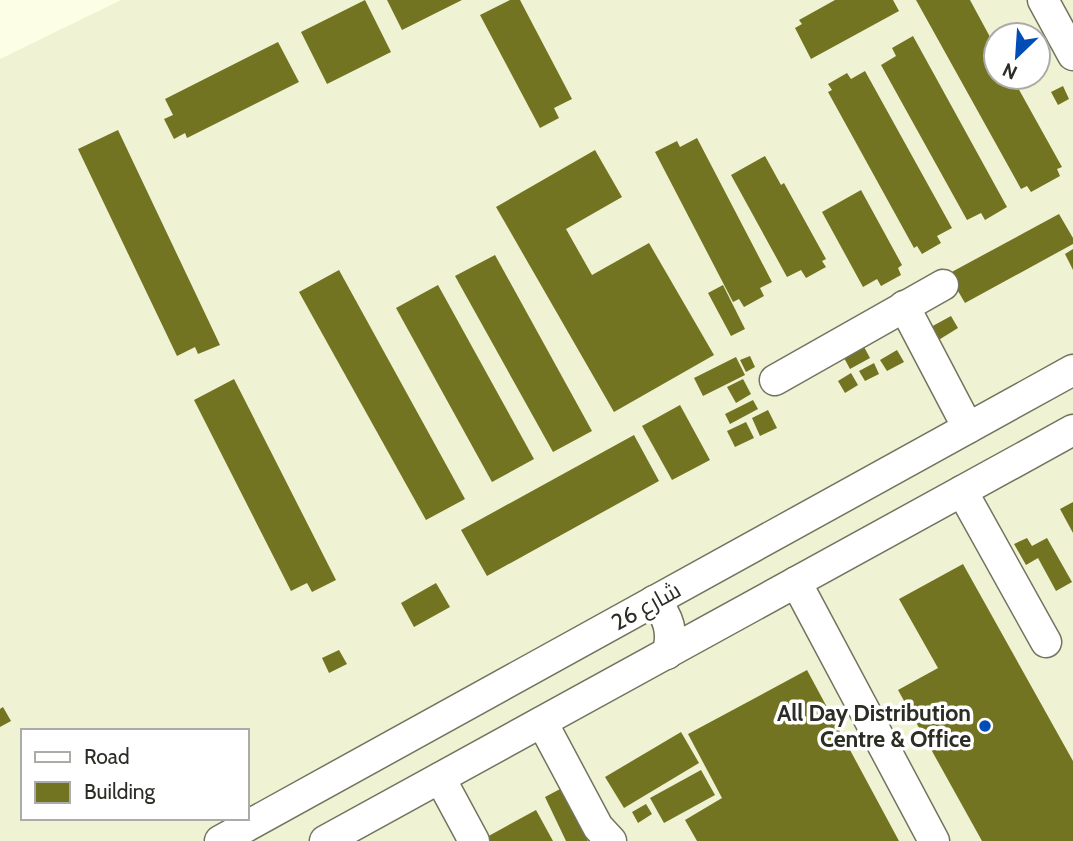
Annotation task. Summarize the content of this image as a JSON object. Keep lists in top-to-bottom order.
{
  "streets": {
    "street": ["شارع 26"]
  },
  "places": ["All Day Distribution Centre & Office"],
  "legend": ["Road", "Building"],
  "north": "bottom left"
}
